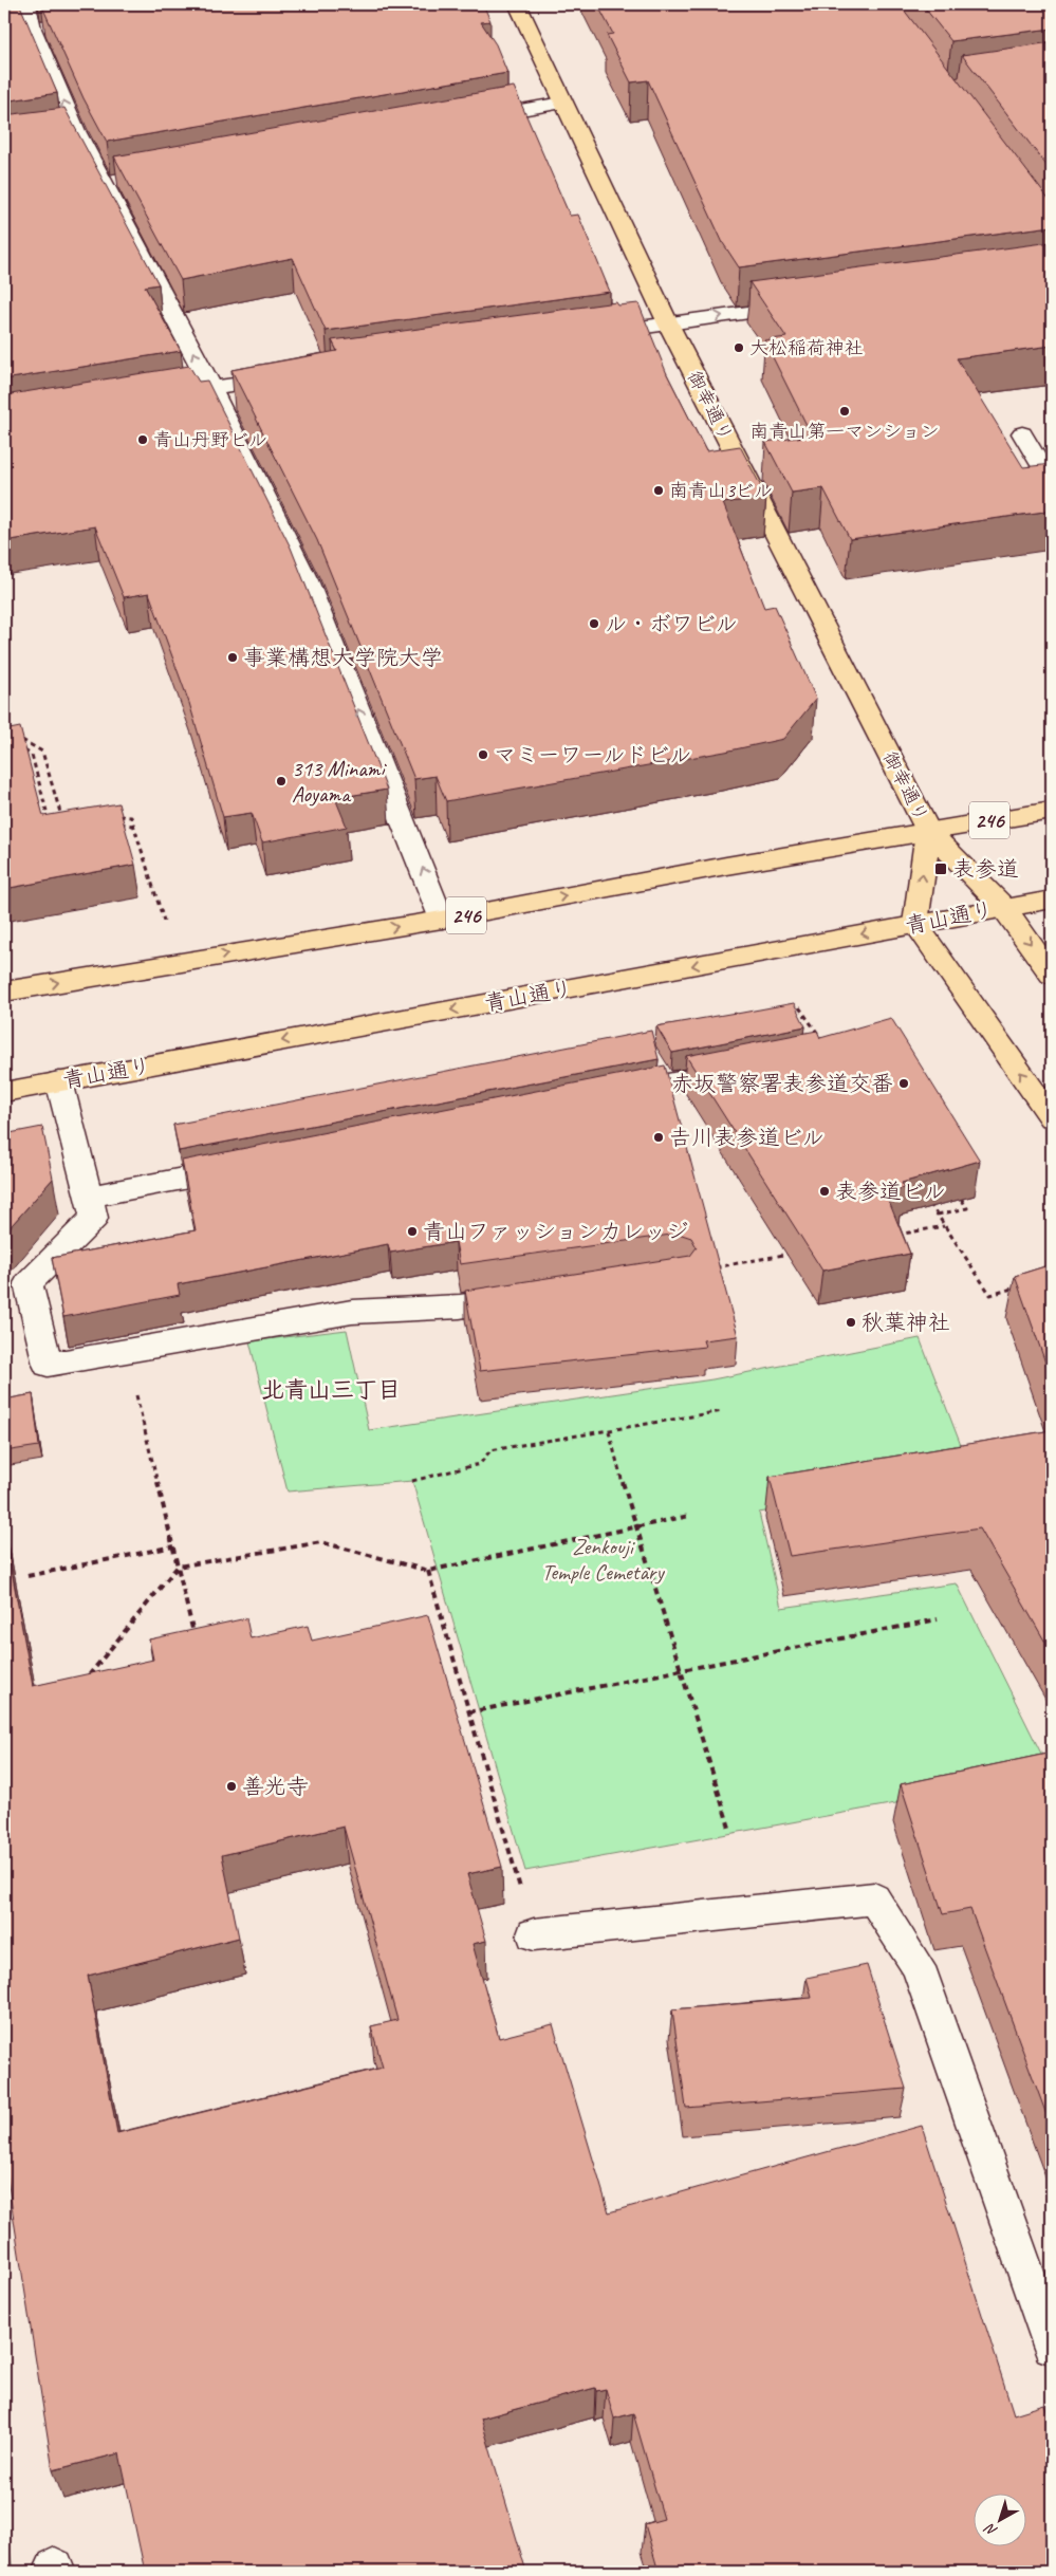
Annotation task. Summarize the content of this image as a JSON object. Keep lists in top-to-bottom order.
{
  "streets": {
    "main road": ["御幸通り", "246", "青山通り"]
  },
  "crossings": [
    ["御幸通り", "246"]
  ],
  "districts": ["北青山三丁目"],
  "parks": ["Zenkouji Temple Cemetary"],
  "places": {
    "other": [
      "大松稲荷神社",
      "南青山第一マンション",
      "青山丹野ビル",
      "南青山3ビル",
      "ル・ボワビル",
      "事業構想大学院大学",
      "マミーワールドビル",
      "313 Minami Aoyama",
      "赤坂警察署表参道交番",
      "𠮷川表参道ビル",
      "表参道ビル",
      "青山ファッションカレッジ",
      "秋葉神社",
      "善光寺"
    ],
    "transit": ["表参道"]
  },
  "north": "bottom left"
}
